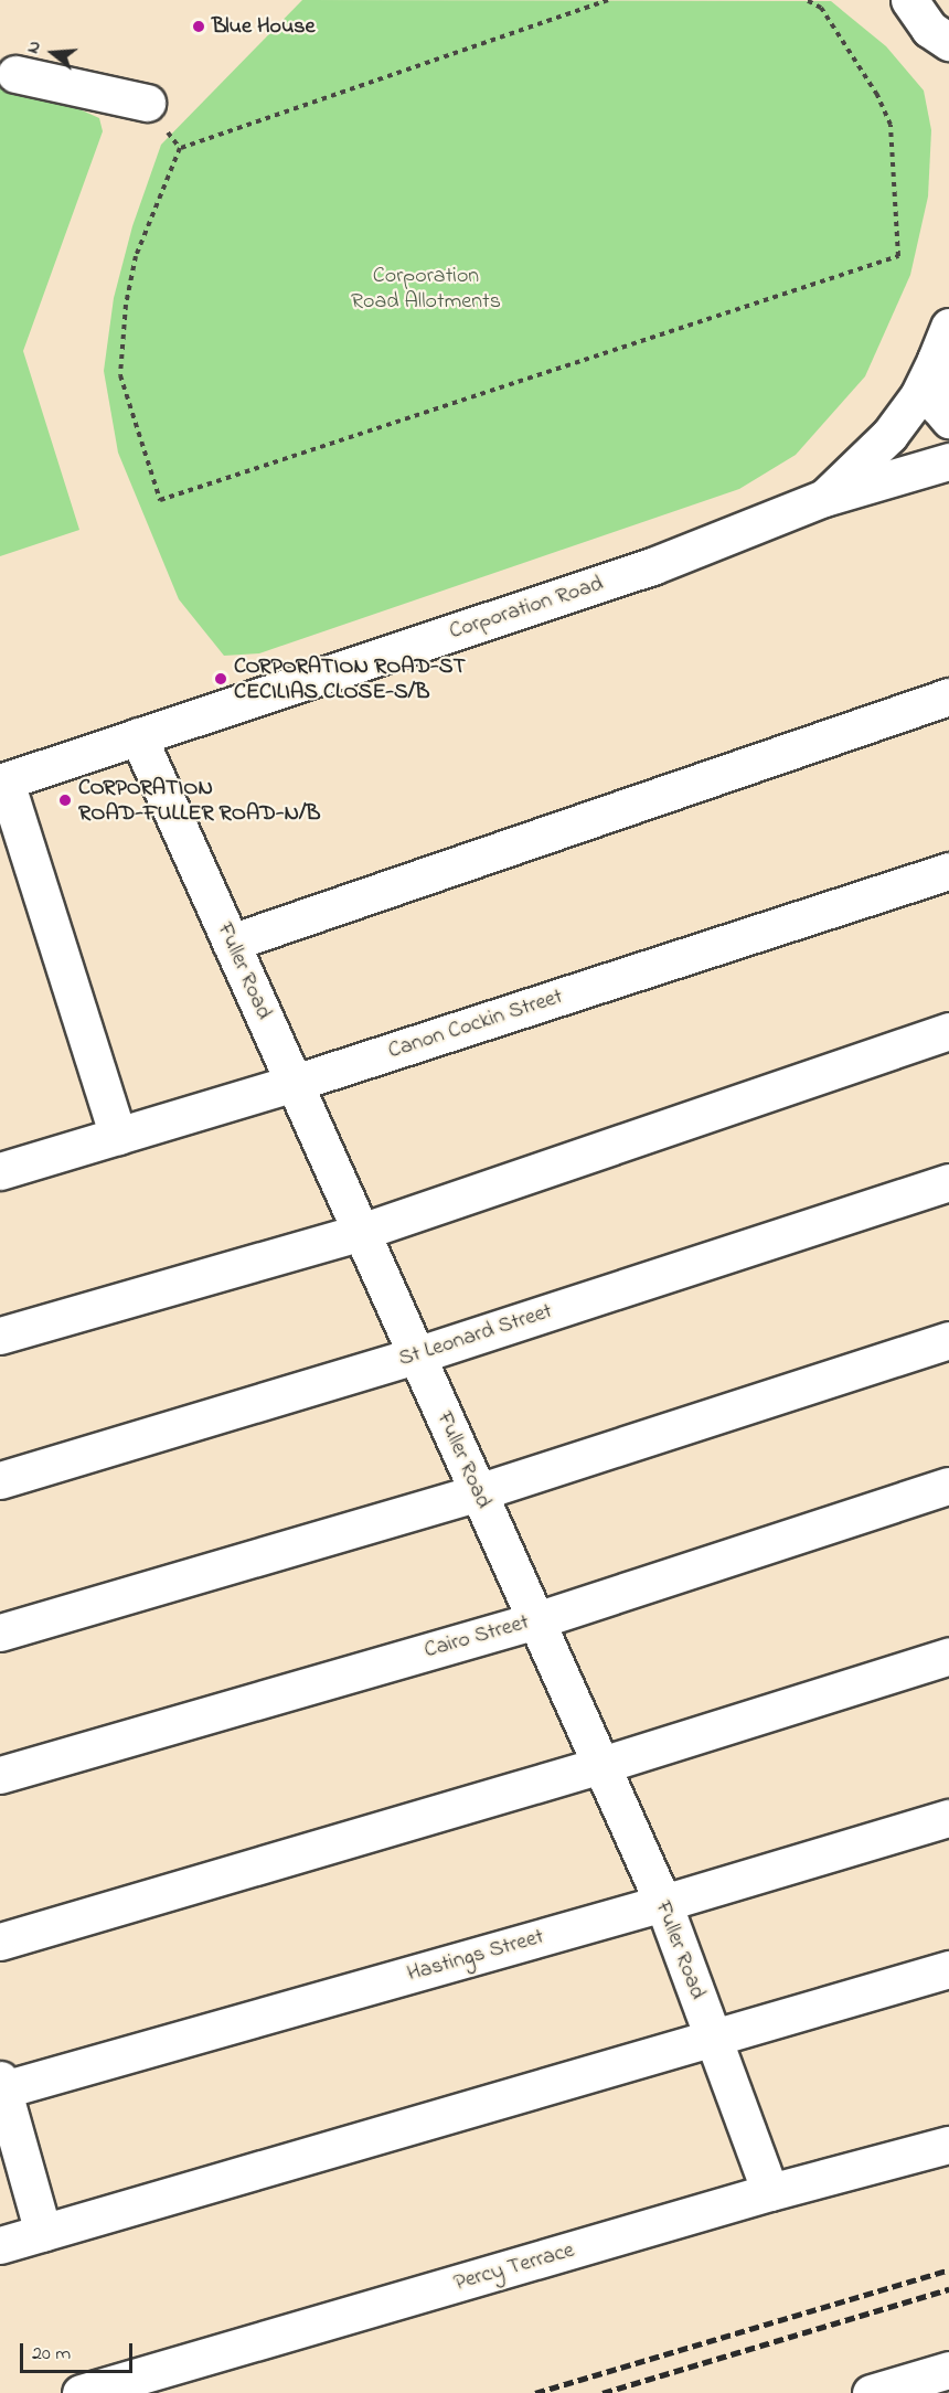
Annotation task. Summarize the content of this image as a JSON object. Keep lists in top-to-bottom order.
{
  "streets": {
    "main road": [
      "Corporation Road",
      "Fuller Road",
      "Canon Cockin Street",
      "St Leonard Street",
      "Cairo Street",
      "Hastings Street",
      "Percy Terrace"
    ]
  },
  "crossings": [
    ["Corporation Road", "Fuller Road"],
    ["Fuller Road", "Canon Cockin Street"],
    ["Fuller Road", "St Leonard Street"],
    ["Fuller Road", "Cairo Street"],
    ["Fuller Road", "Hastings Street"],
    ["Fuller Road", "Percy Terrace"]
  ],
  "parks": ["Corporation Road Allotments"],
  "places": ["Blue House", "CORPORATION ROAD-ST CECILIAS CLOSE-S/B", "CORPORATION ROAD-FULLER ROAD-N/B"],
  "scale_bar": "20 m",
  "north": "left"
}
